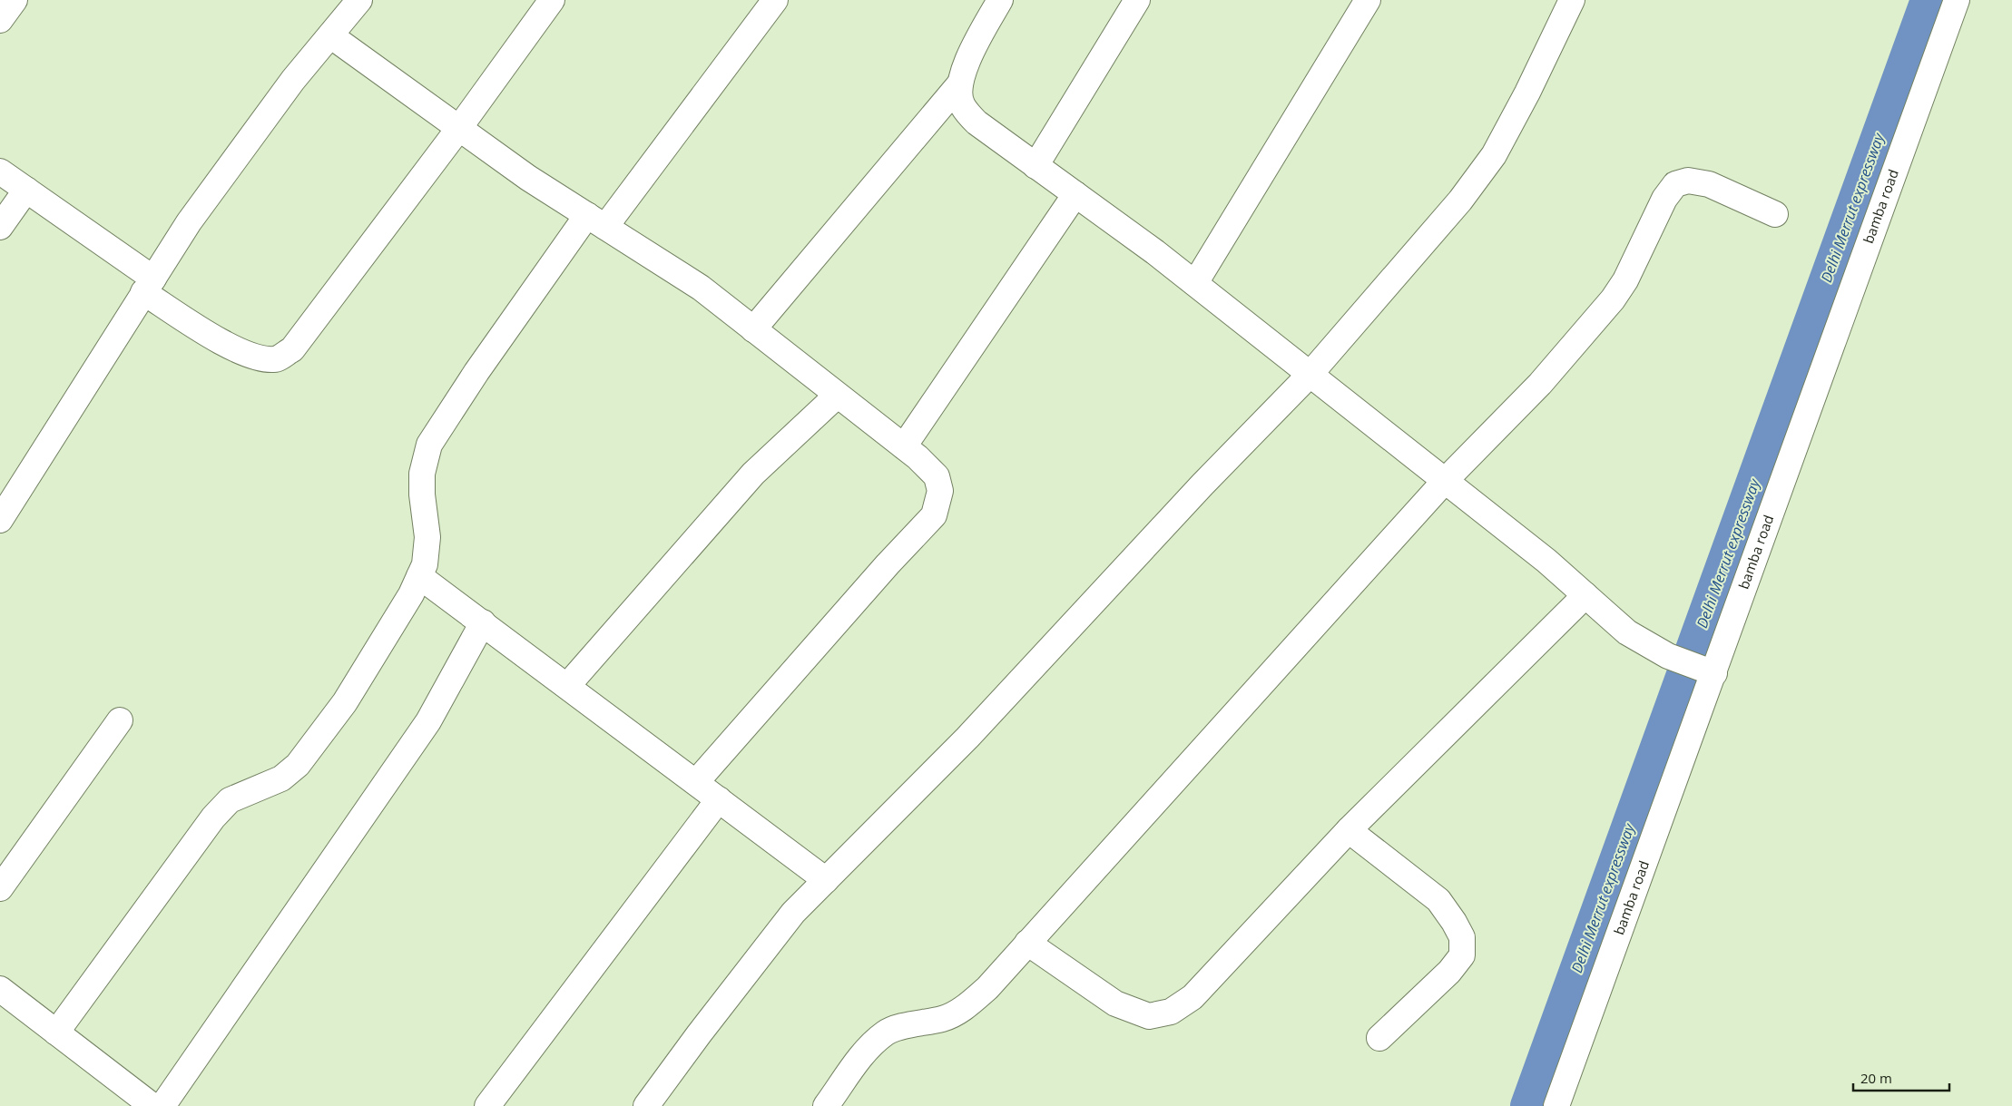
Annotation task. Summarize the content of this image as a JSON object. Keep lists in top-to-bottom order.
{
  "streets": {
    "street": ["bamba road"]
  },
  "water": ["Delhi Merrut expressway"],
  "scale_bar": "20 m"
}
